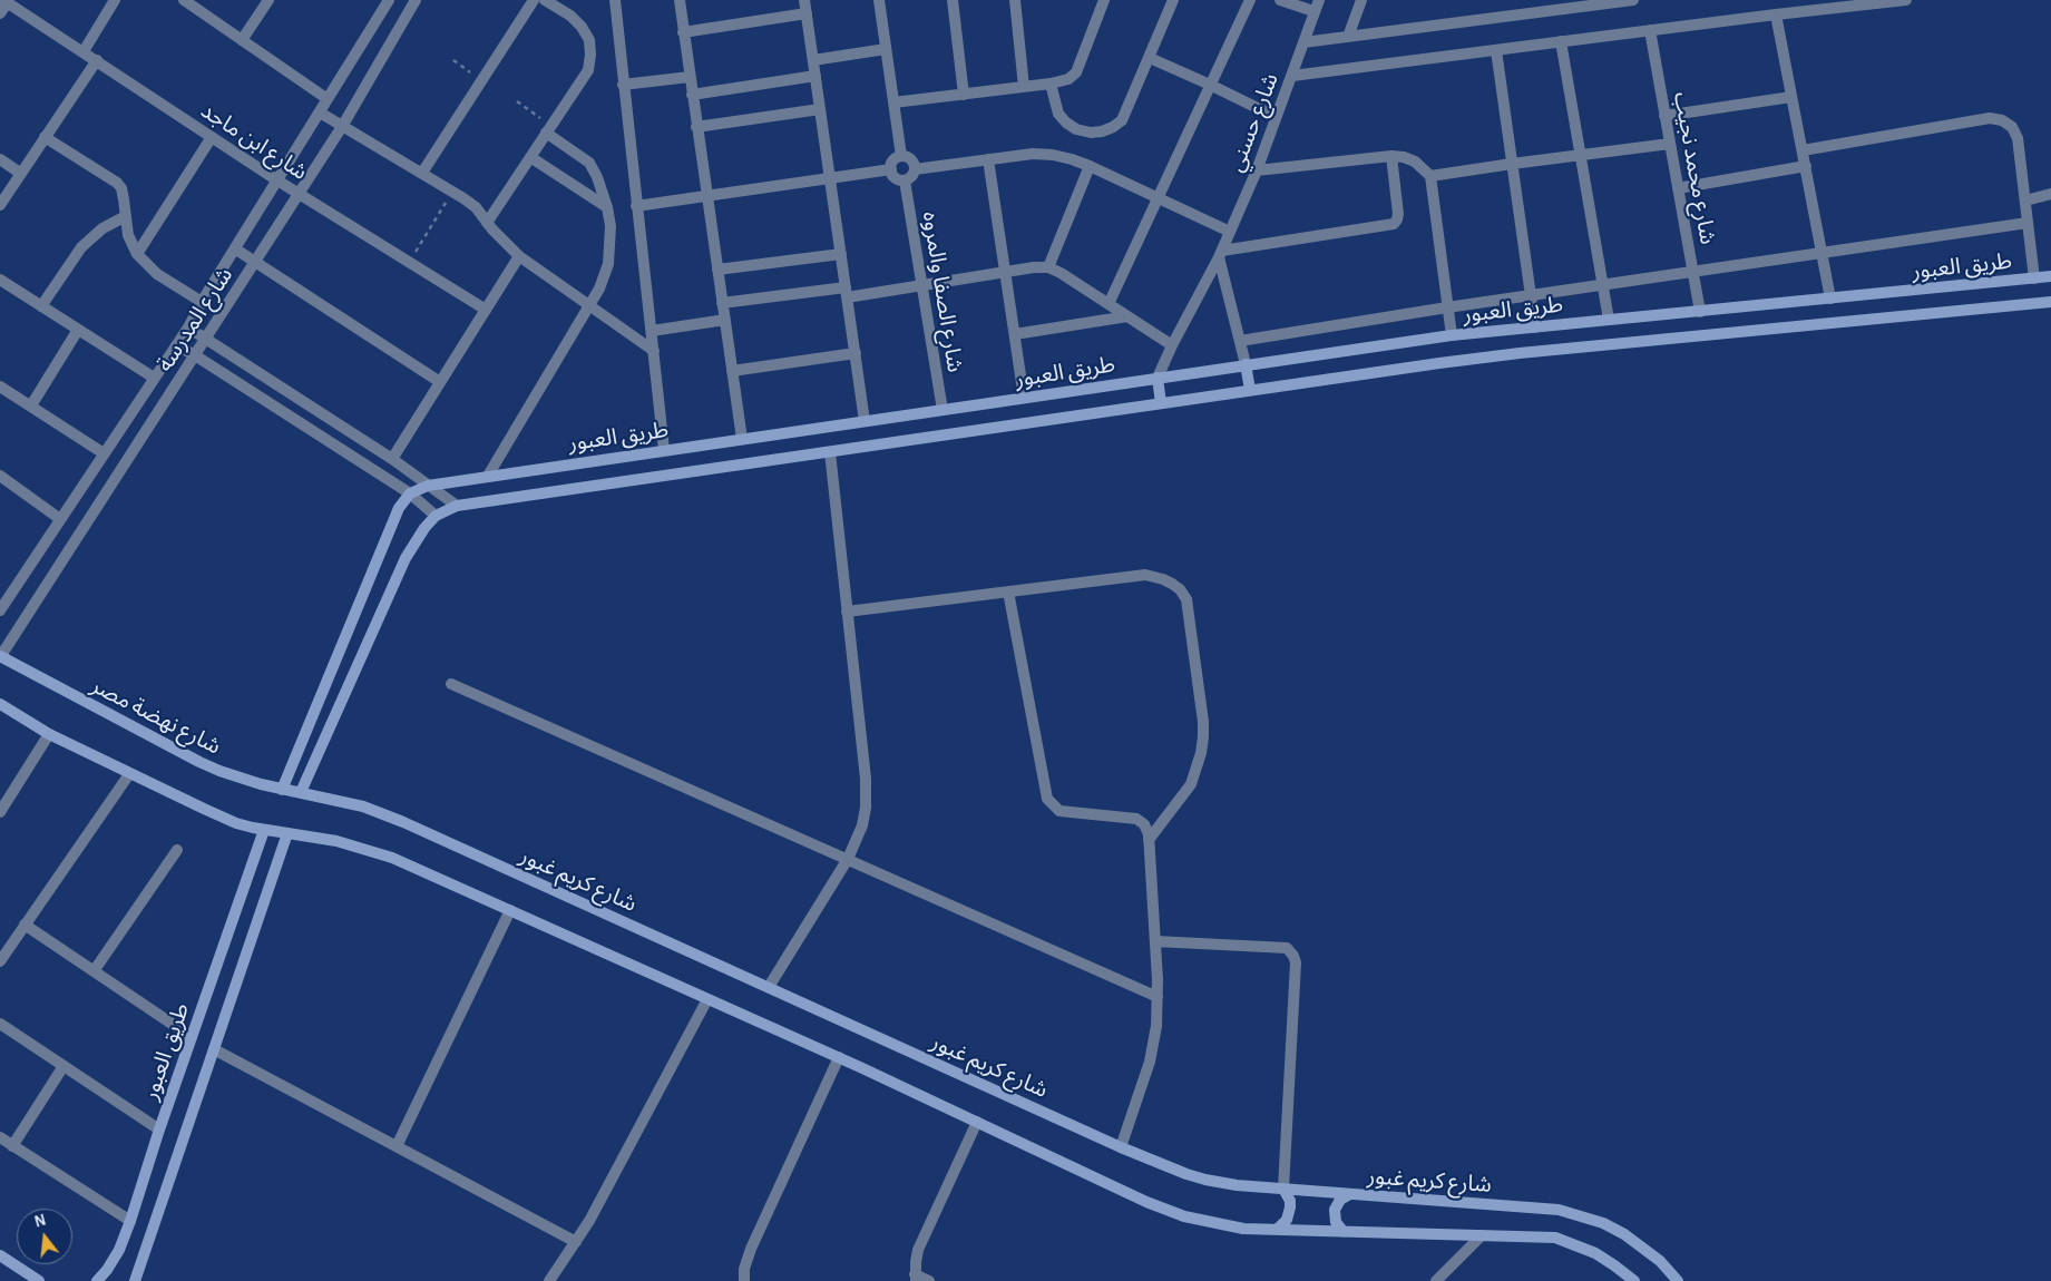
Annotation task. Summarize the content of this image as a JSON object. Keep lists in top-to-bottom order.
{
  "streets": {
    "street": [
      "شارع حسني",
      "شارع ابن ماجد",
      "شارع محمد نجيب",
      "طريق العبور",
      "شارع الصفا والمروه",
      "شارع المدرسة",
      "شارع نهضة مصر",
      "شارع كريم غبور"
    ]
  },
  "crossings": [
    ["شارع حسني", "طريق العبور"],
    ["شارع ابن ماجد", "شارع المدرسة"],
    ["شارع محمد نجيب", "طريق العبور"],
    ["طريق العبور", "شارع الصفا والمروه"],
    ["طريق العبور", "شارع نهضة مصر"],
    ["طريق العبور", "شارع كريم غبور"],
    ["شارع المدرسة", "شارع نهضة مصر"],
    ["شارع نهضة مصر", "شارع كريم غبور"]
  ],
  "north": "top"
}
